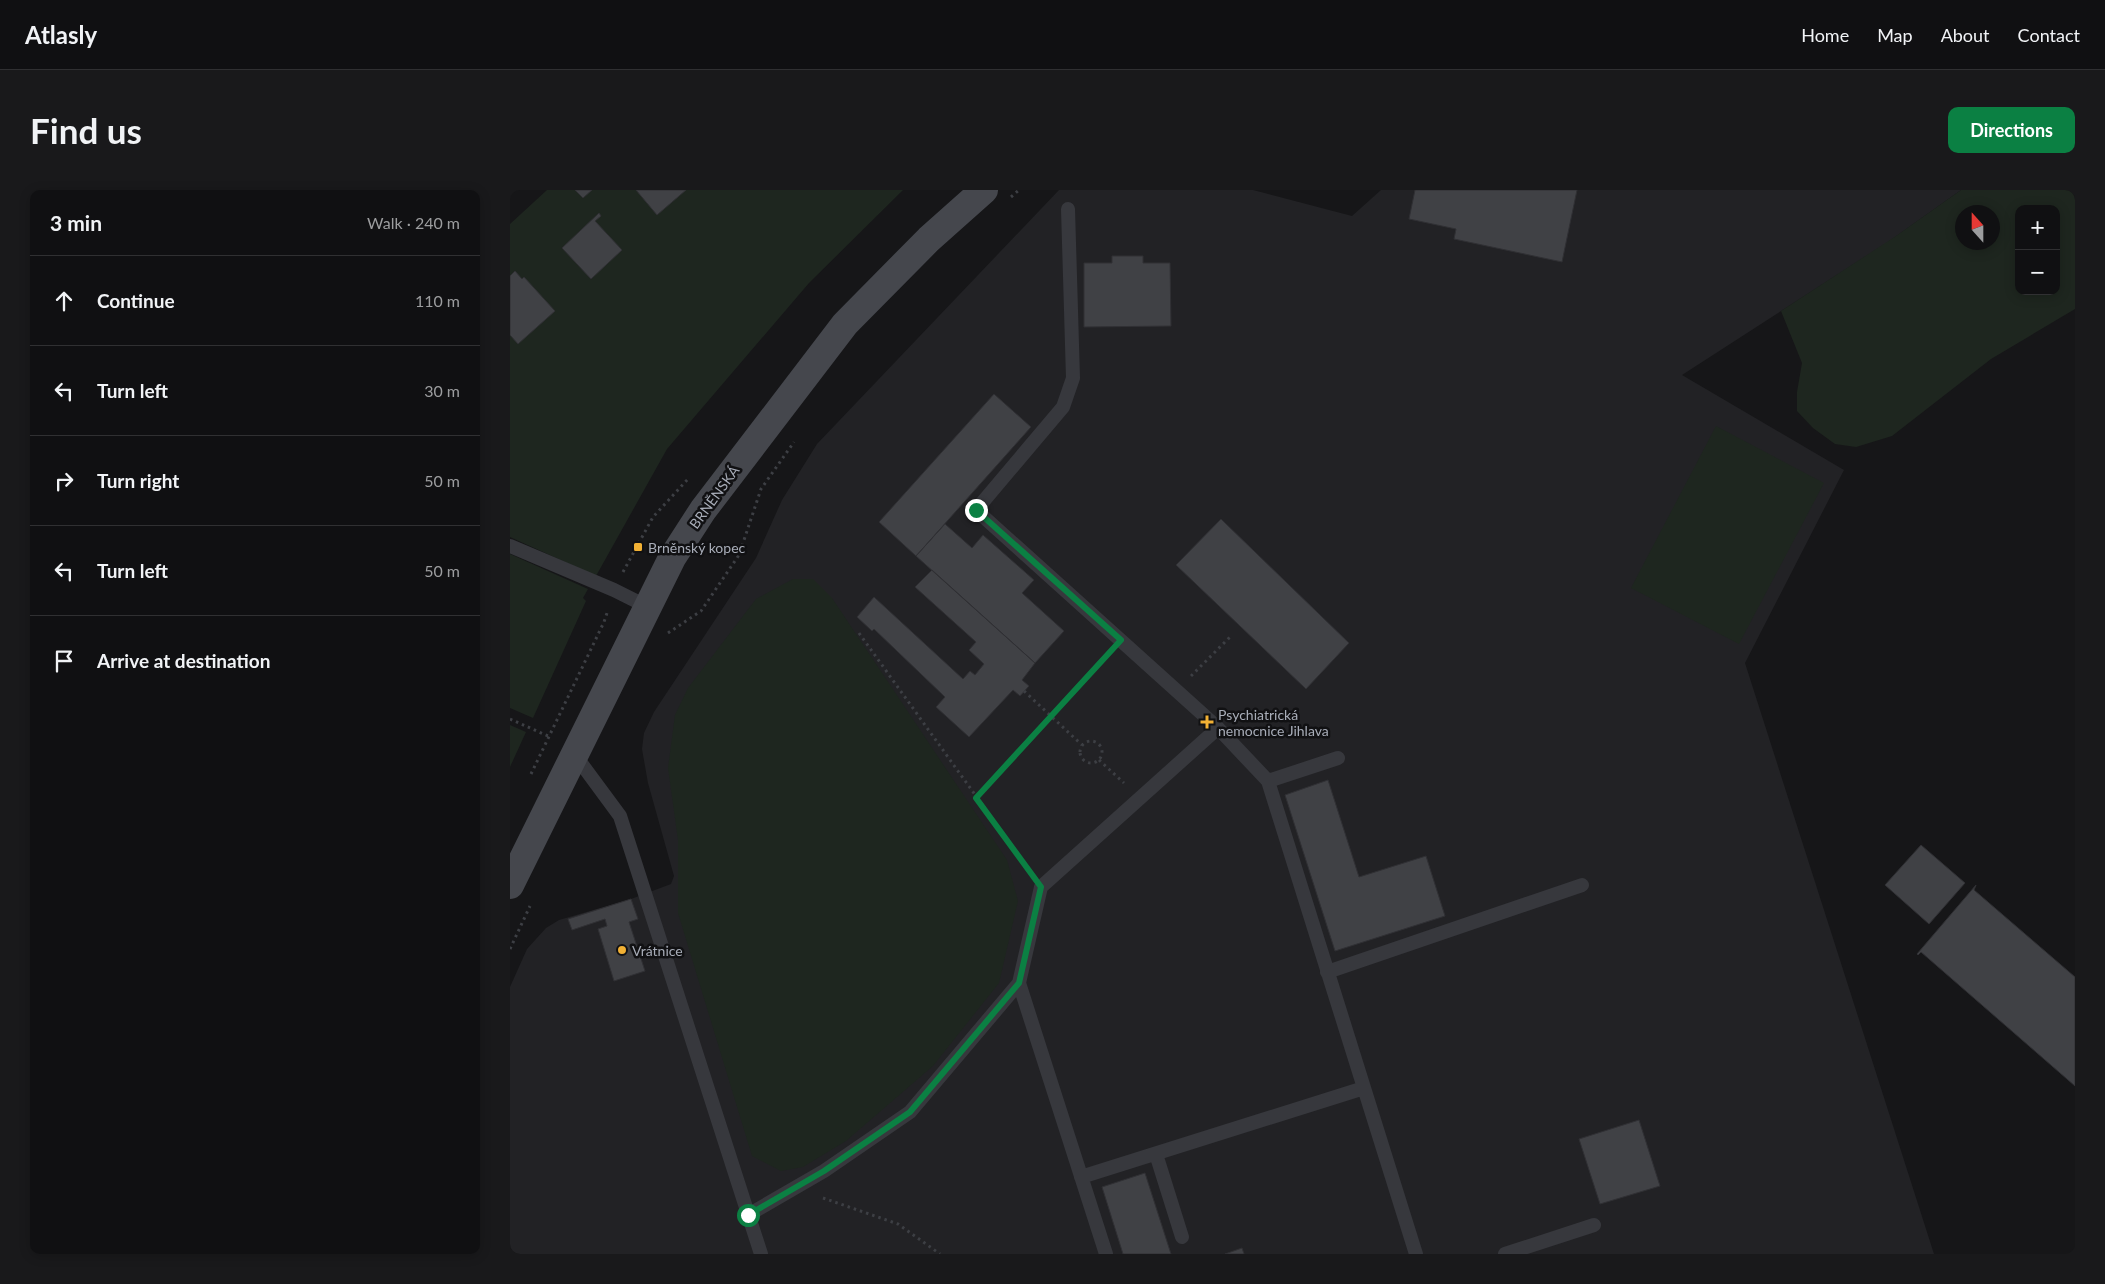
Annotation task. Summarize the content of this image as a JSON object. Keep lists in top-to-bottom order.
{
  "streets": {
    "main road": ["BRNĚNSKÁ"]
  },
  "places": {
    "transit": ["Brněnský kopec"],
    "health": ["Psychiatrická nemocnice Jihlava"],
    "other": ["Vrátnice"]
  },
  "north": "top",
  "page": {
    "header": "Atlasly",
    "nav": [
      "Home",
      "Map",
      "About",
      "Contact"
    ],
    "buttons": "Directions",
    "title": "Find us",
    "heading": ["3 min", "Walk · 240 m"],
    "map_buttons": ["+", "−"],
    "list": [
      ["Continue", "110 m"],
      ["Turn left", "30 m"],
      ["Turn right", "50 m"],
      ["Turn left", "50 m"],
      "Arrive at destination"
    ]
  }
}
